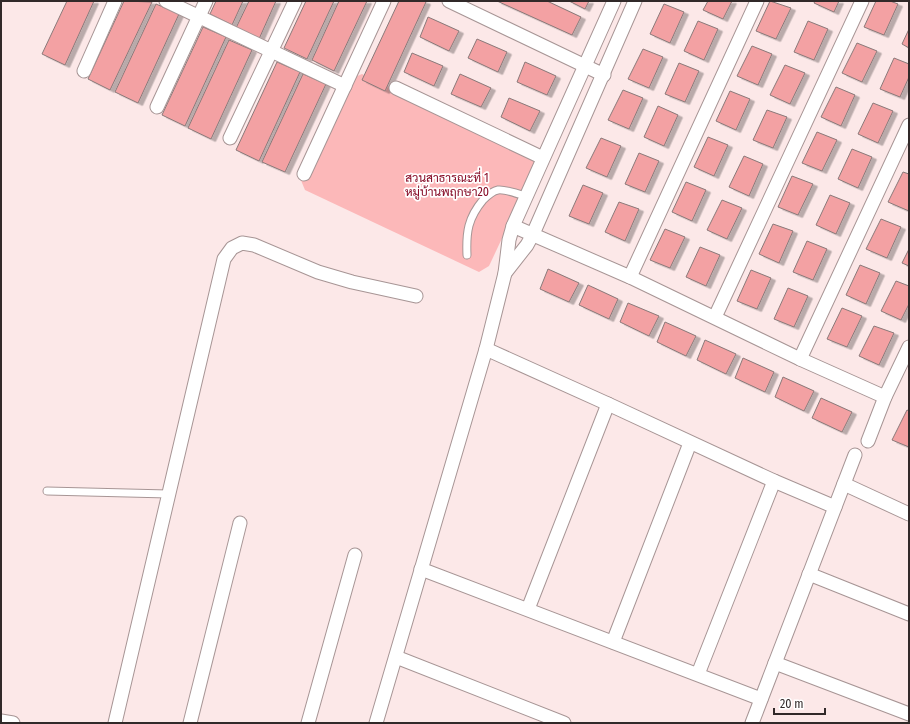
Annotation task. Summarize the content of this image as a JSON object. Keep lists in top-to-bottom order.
{
  "parks": ["สวนสาธารณะที่ 1 หมู่บ้านพฤกษา20"],
  "scale_bar": "20 m"
}
